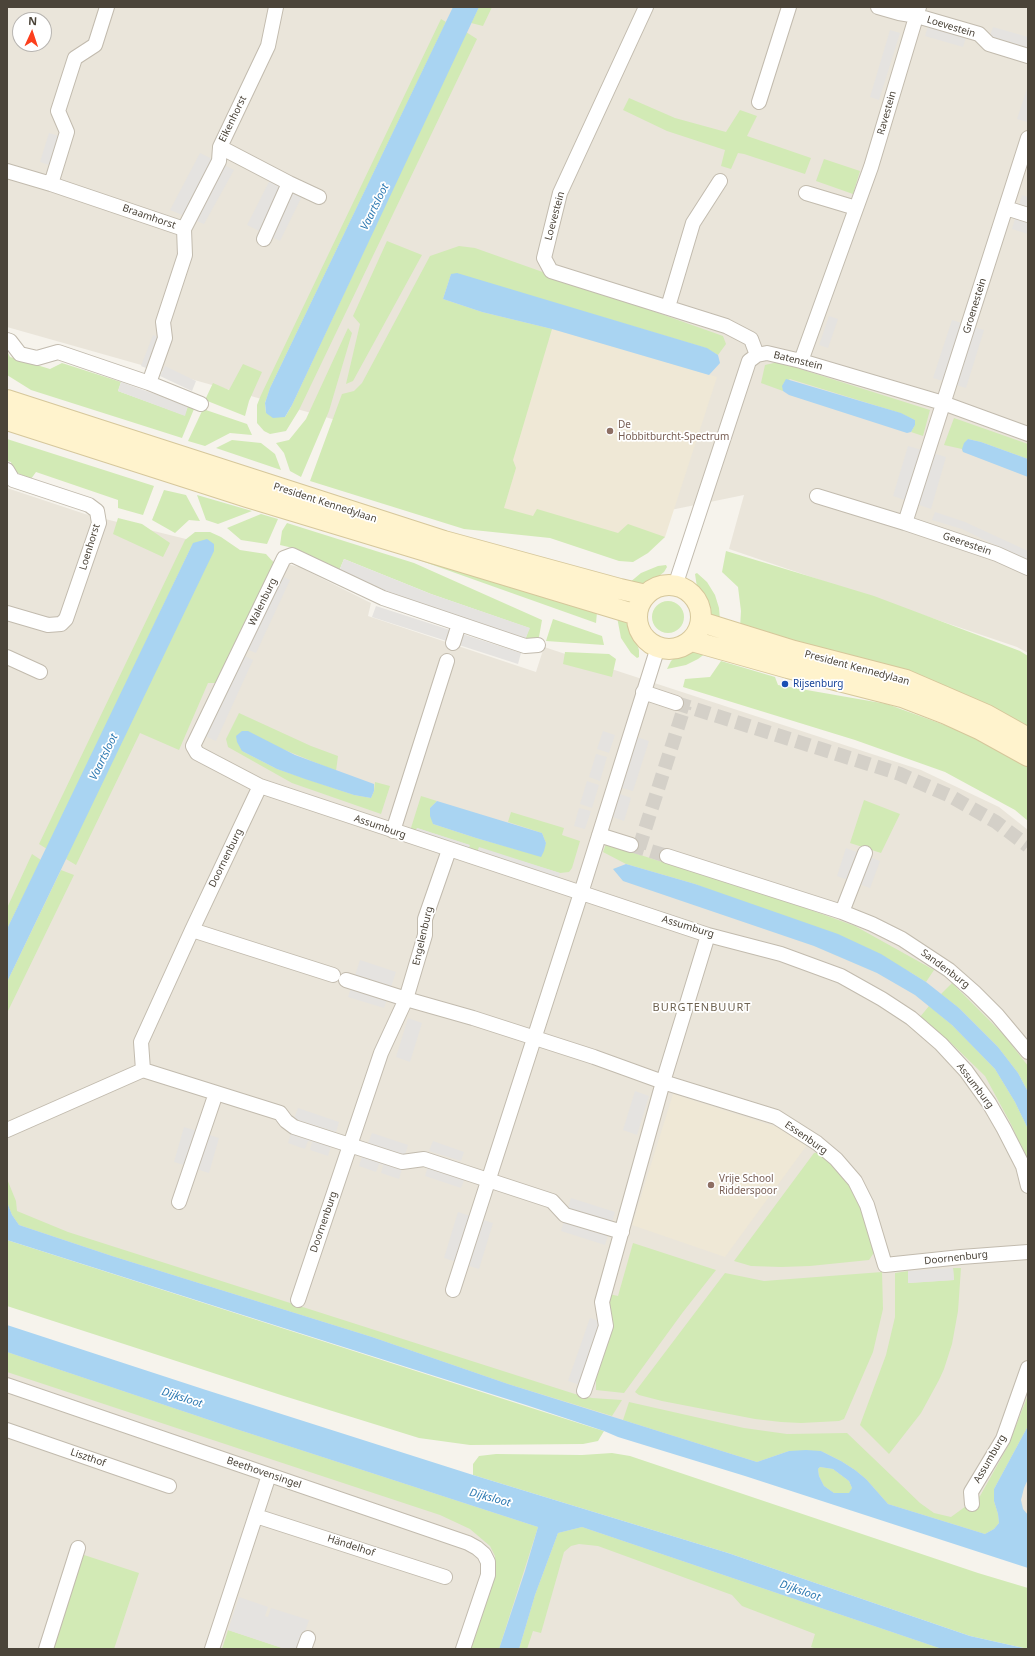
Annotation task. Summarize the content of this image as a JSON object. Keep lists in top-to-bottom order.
{
  "streets": {
    "street": [
      "Loevestein",
      "Ravestein",
      "Eikenhorst",
      "Braamhorst",
      "Groenestein",
      "Batenstein",
      "President Kennedylaan",
      "Geerestein",
      "Loenhorst",
      "Walenburg",
      "Assumburg",
      "Doornenburg",
      "Engelenburg",
      "Sandenburg",
      "Essenburg",
      "Liszthof",
      "Beethovensingel",
      "Händelhof"
    ]
  },
  "crossings": [
    ["Loevestein", "Ravestein"],
    ["Loevestein", "Batenstein"],
    ["Ravestein", "Batenstein"],
    ["Eikenhorst", "Braamhorst"],
    ["Groenestein", "Batenstein"],
    ["Walenburg", "Assumburg"],
    ["Walenburg", "Doornenburg"],
    ["Assumburg", "Doornenburg"],
    ["Assumburg", "Engelenburg"],
    ["Doornenburg", "Engelenburg"],
    ["Doornenburg", "Essenburg"]
  ],
  "districts": ["BURGTENBUURT"],
  "water": ["Vaartsloot", "Dijksloot"],
  "places": ["De Hobbitburcht-Spectrum", "Rijsenburg", "Vrije School Ridderspoor"],
  "north": "top"
}
